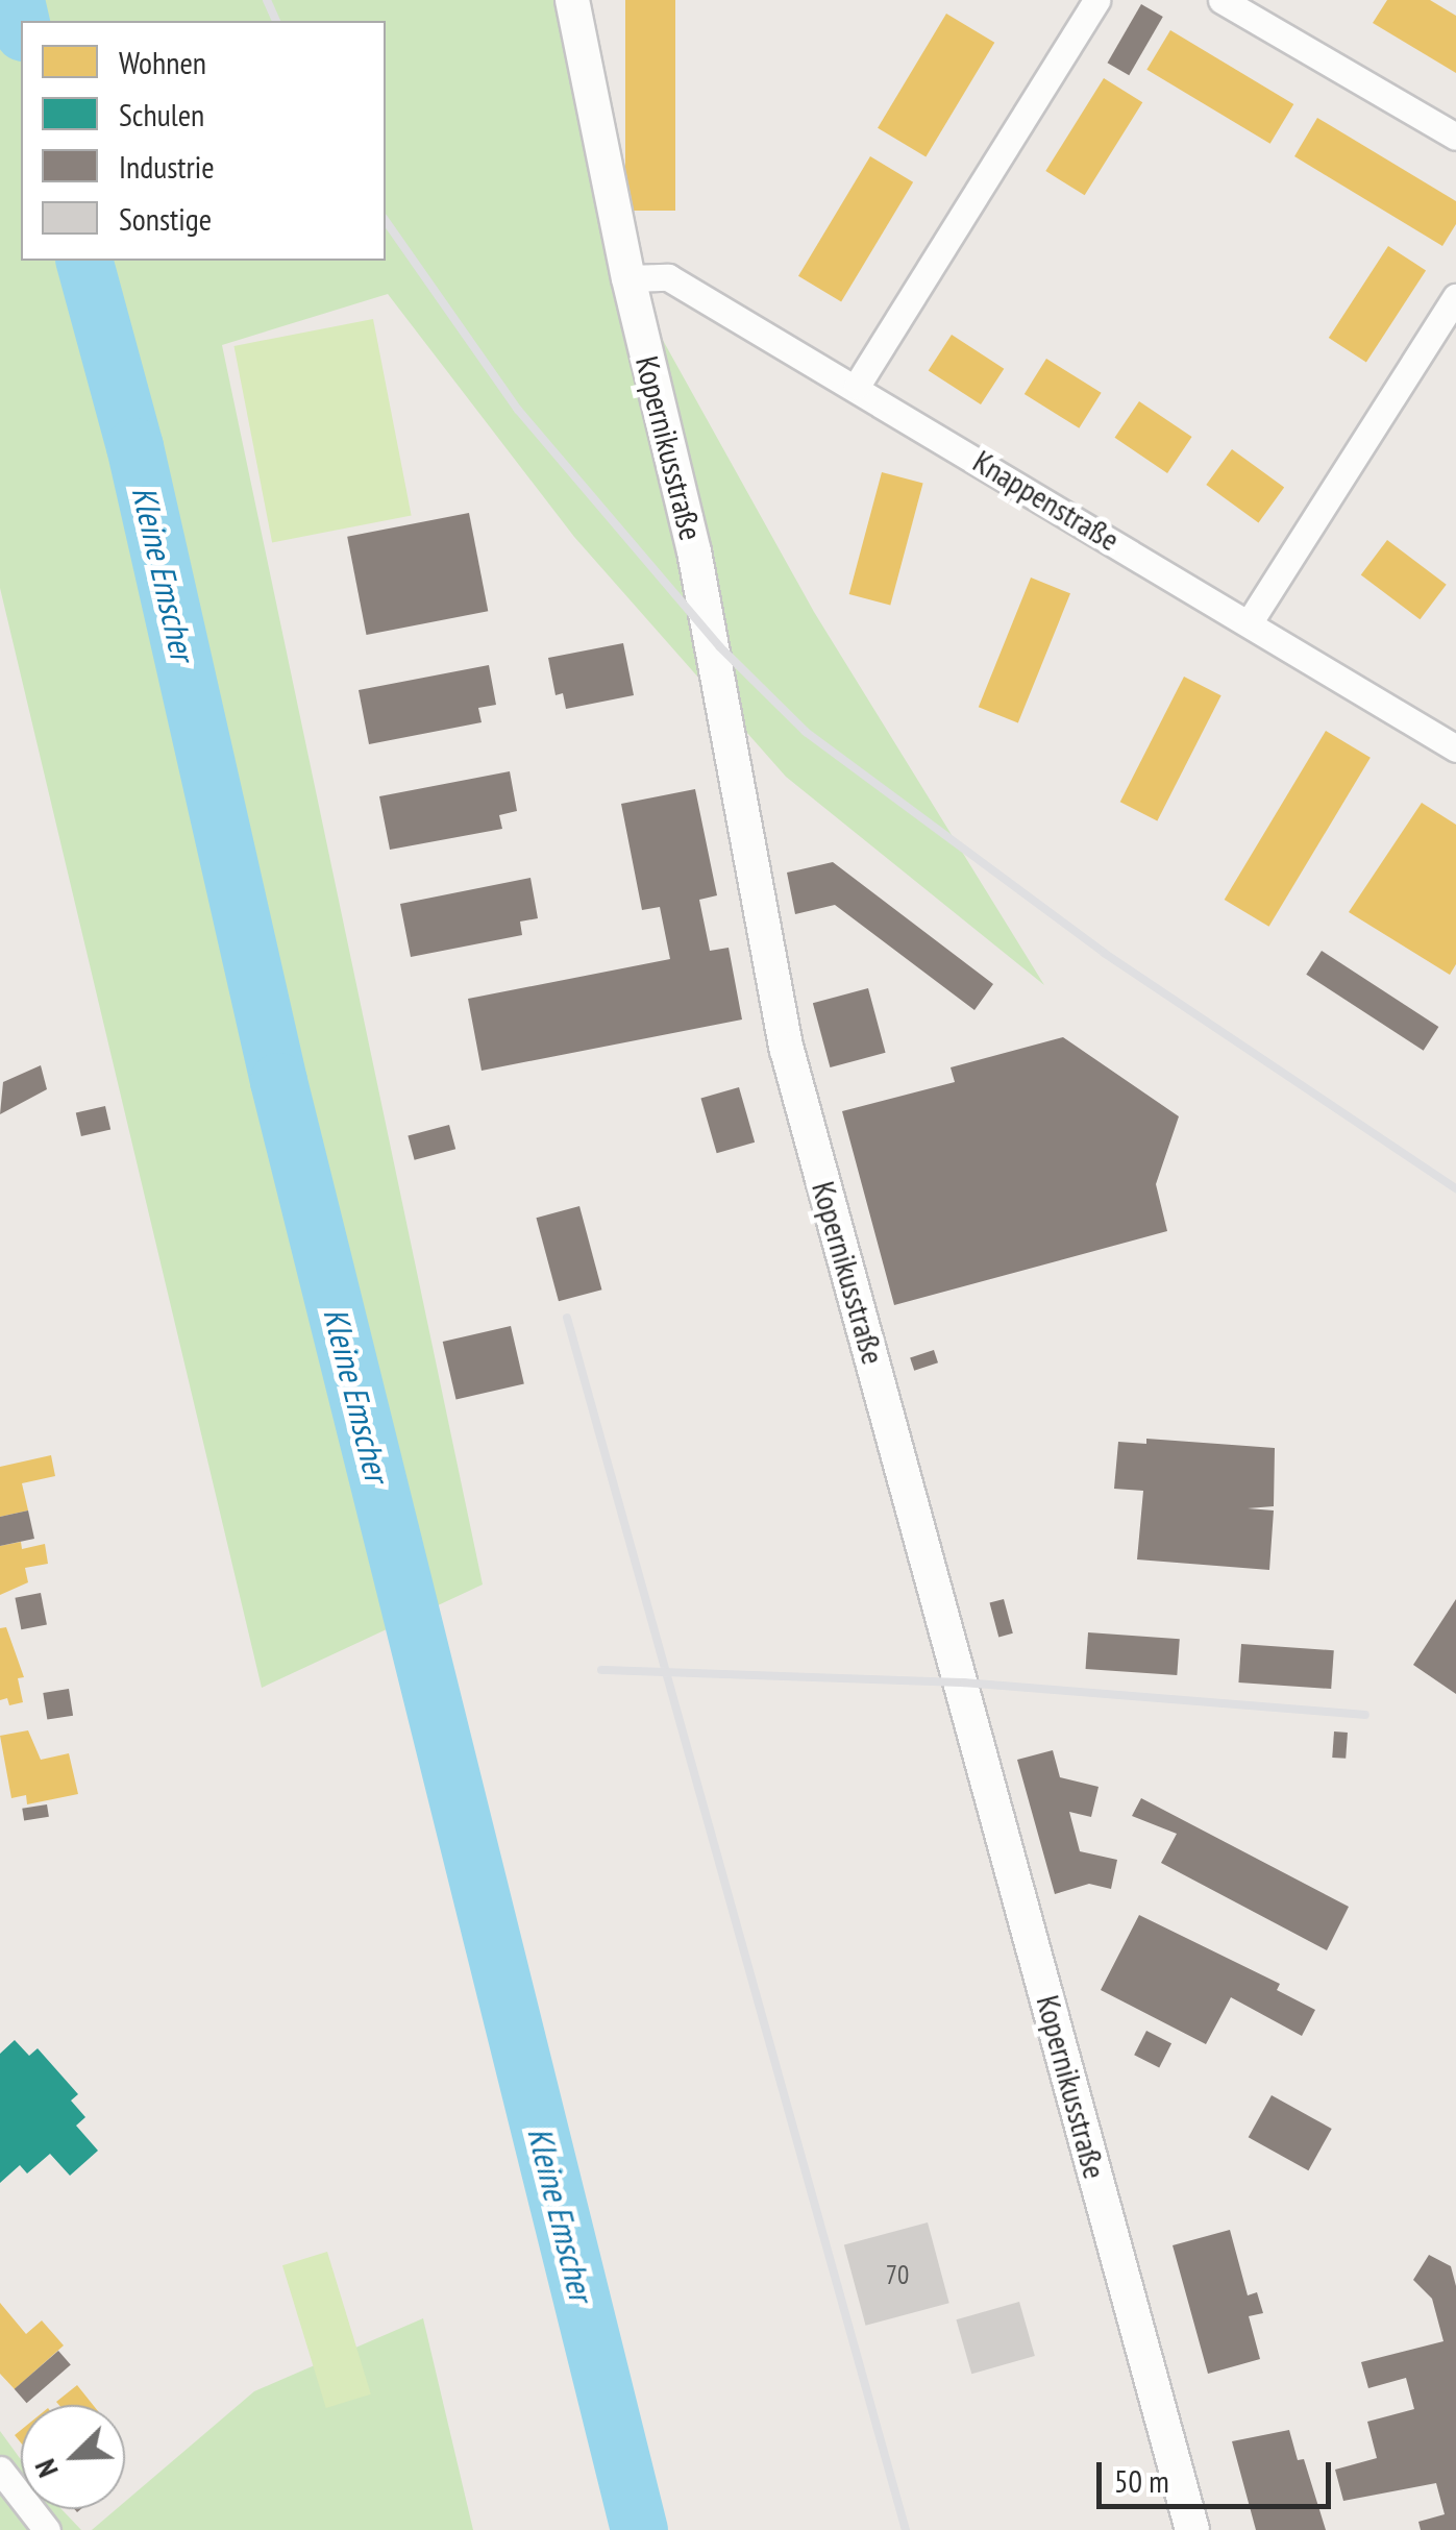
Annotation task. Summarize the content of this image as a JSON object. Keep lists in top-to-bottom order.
{
  "streets": {
    "street": ["Kopernikusstraße", "Knappenstraße"]
  },
  "crossings": [
    ["Kopernikusstraße", "Knappenstraße"]
  ],
  "water": ["Kleine Emscher"],
  "house_numbers": ["70"],
  "legend": [
    "Wohnen",
    "Schulen",
    "Industrie",
    "Sonstige"
  ],
  "scale_bar": "50 m",
  "north": "bottom left"
}
